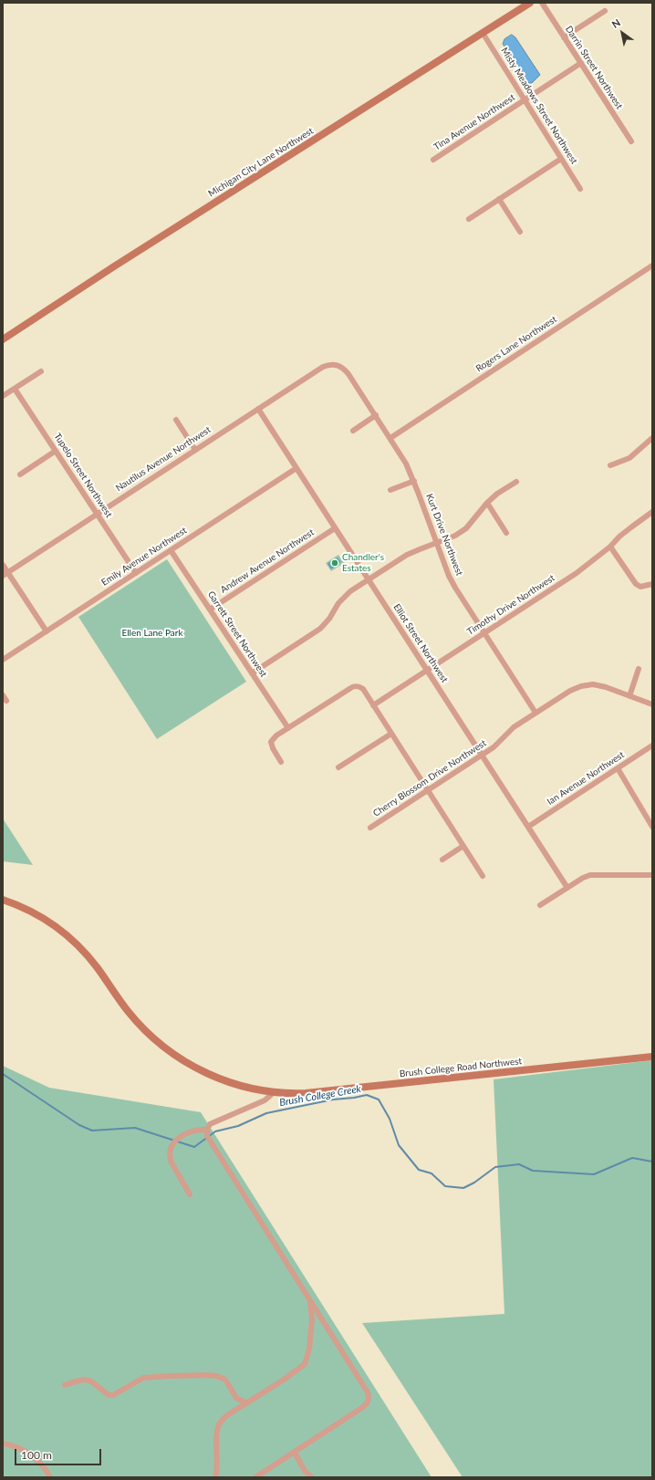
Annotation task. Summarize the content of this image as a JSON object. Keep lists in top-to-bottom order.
{
  "streets": {
    "street": [
      "Darrin Street Northwest",
      "Misty Meadows Street Northwest",
      "Tina Avenue Northwest",
      "Michigan City Lane Northwest",
      "Rogers Lane Northwest",
      "Nautilus Avenue Northwest",
      "Tupelo Street Northwest",
      "Kurt Drive Northwest",
      "Emily Avenue Northwest",
      "Andrew Avenue Northwest",
      "Timothy Drive Northwest",
      "Garrett Street Northwest",
      "Elliot Street Northwest",
      "Cherry Blossom Drive Northwest",
      "Ian Avenue Northwest",
      "Brush College Road Northwest"
    ]
  },
  "crossings": [
    ["Darrin Street Northwest", "Tina Avenue Northwest"],
    ["Misty Meadows Street Northwest", "Tina Avenue Northwest"],
    ["Misty Meadows Street Northwest", "Michigan City Lane Northwest"],
    ["Rogers Lane Northwest", "Kurt Drive Northwest"],
    ["Nautilus Avenue Northwest", "Tupelo Street Northwest"],
    ["Nautilus Avenue Northwest", "Kurt Drive Northwest"],
    ["Nautilus Avenue Northwest", "Elliot Street Northwest"],
    ["Tupelo Street Northwest", "Emily Avenue Northwest"],
    ["Kurt Drive Northwest", "Timothy Drive Northwest"],
    ["Kurt Drive Northwest", "Cherry Blossom Drive Northwest"],
    ["Emily Avenue Northwest", "Garrett Street Northwest"],
    ["Emily Avenue Northwest", "Elliot Street Northwest"],
    ["Andrew Avenue Northwest", "Garrett Street Northwest"],
    ["Andrew Avenue Northwest", "Elliot Street Northwest"],
    ["Timothy Drive Northwest", "Elliot Street Northwest"],
    ["Elliot Street Northwest", "Cherry Blossom Drive Northwest"],
    ["Elliot Street Northwest", "Ian Avenue Northwest"]
  ],
  "water": ["Brush College Creek"],
  "parks": ["Ellen Lane Park"],
  "places": ["Chandler's Estates"],
  "scale_bar": "100 m",
  "north": "top left"
}
